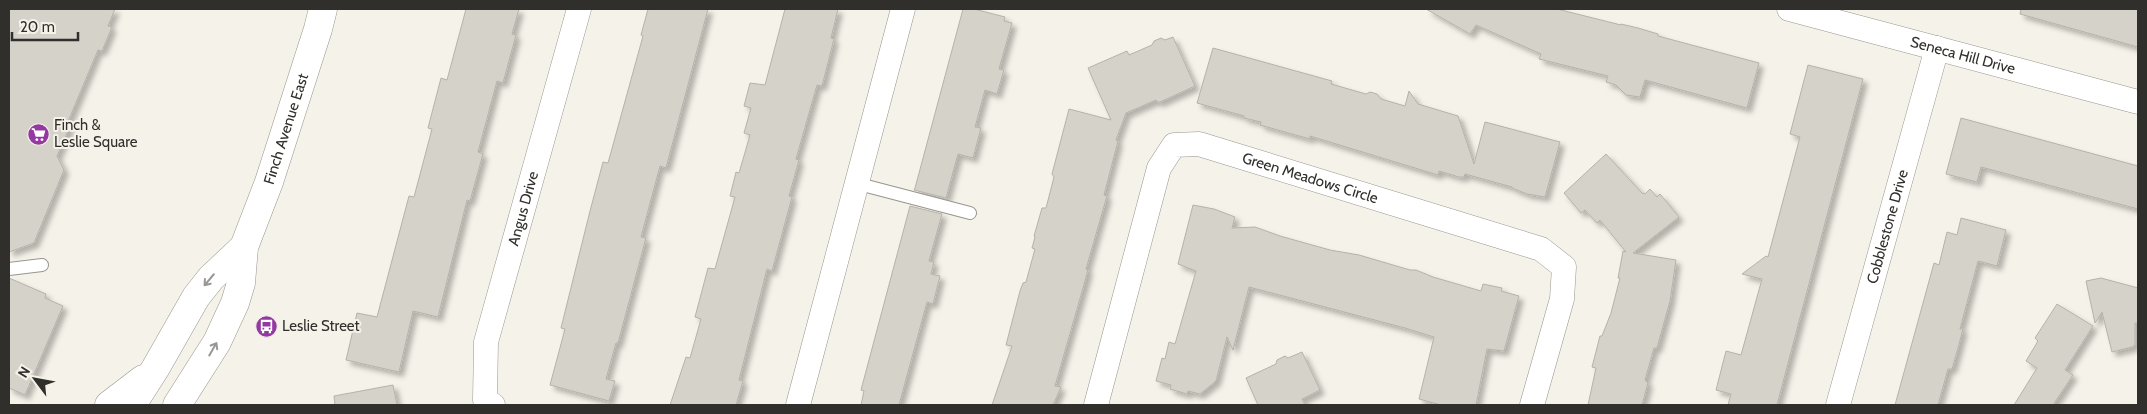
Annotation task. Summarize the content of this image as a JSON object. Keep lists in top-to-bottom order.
{
  "streets": {
    "main road": ["Finch Avenue East"],
    "street": [
      "Seneca Hill Drive",
      "Green Meadows Circle",
      "Angus Drive",
      "Cobblestone Drive"
    ]
  },
  "crossings": [
    ["Seneca Hill Drive", "Cobblestone Drive"]
  ],
  "places": {
    "supermarket": ["Finch & Leslie Square"],
    "bus stop": ["Leslie Street"]
  },
  "scale_bar": "20 m",
  "north": "top left"
}
